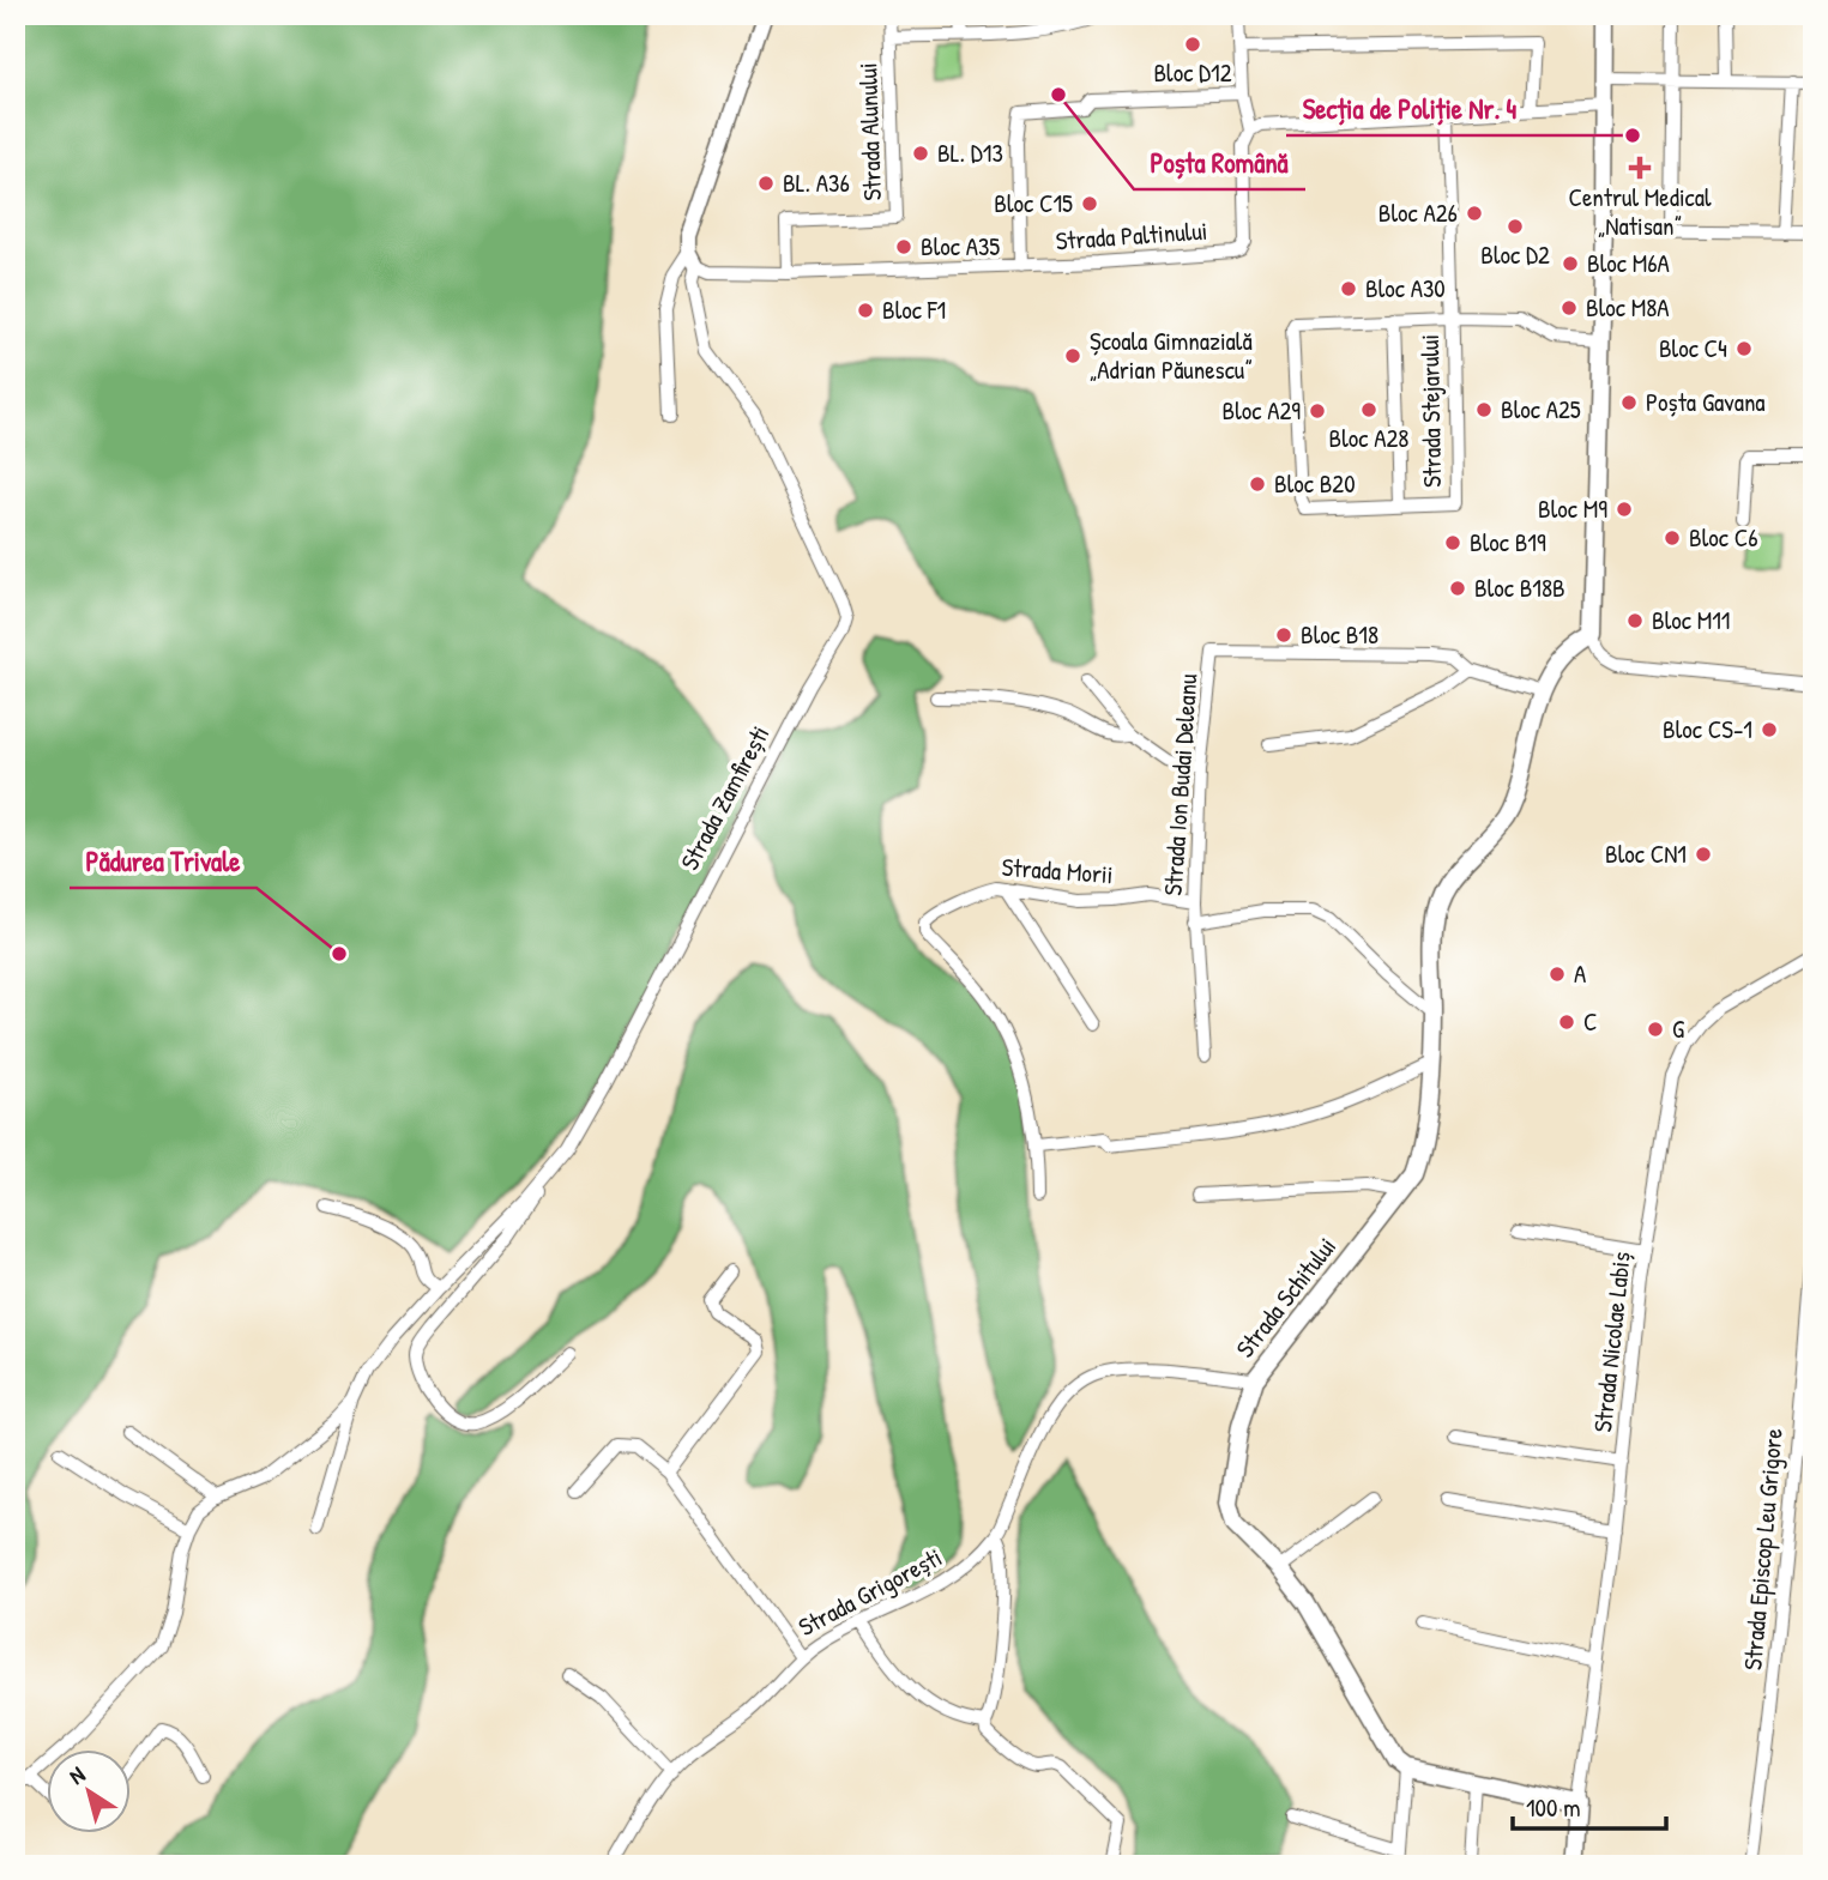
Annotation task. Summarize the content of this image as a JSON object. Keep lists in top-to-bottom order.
{
  "streets": {
    "main road": ["Strada Schitului"],
    "street": [
      "Strada Alunului",
      "Strada Paltinului",
      "Strada Stejarului",
      "Strada Ion Budai Deleanu",
      "Strada Zamfirești",
      "Strada Morii",
      "Strada Nicolae Labiș",
      "Strada Episcop Leu Grigore",
      "Strada Grigorești"
    ]
  },
  "crossings": [
    ["Strada Alunului", "Strada Paltinului"],
    ["Strada Paltinului", "Strada Zamfirești"],
    ["Strada Ion Budai Deleanu", "Strada Morii"],
    ["Strada Ion Budai Deleanu", "Strada Schitului"],
    ["Strada Schitului", "Strada Grigorești"]
  ],
  "places": {
    "other": [
      "Bloc D12",
      "Poșta Română",
      "Secția de Poliție Nr. 4",
      "BL. D13",
      "BL. A36",
      "Bloc C15",
      "Bloc A26",
      "Bloc D2",
      "Bloc A35",
      "Bloc M6A",
      "Bloc A30",
      "Bloc M8A",
      "Bloc F1",
      "Bloc C4",
      "Școala Gimnazială „Adrian Păunescu”",
      "Poșta Gavana",
      "Bloc A28",
      "Bloc A25",
      "Bloc A29",
      "Bloc B20",
      "Bloc M9",
      "Bloc C6",
      "Bloc B19",
      "Bloc B18B",
      "Bloc M11",
      "Bloc B18",
      "Bloc CS-1",
      "Bloc CN1",
      "Pădurea Trivale",
      "A",
      "C",
      "G"
    ],
    "health": ["Centrul Medical „Natisan”"]
  },
  "scale_bar": "100 m",
  "north": "top left"
}
